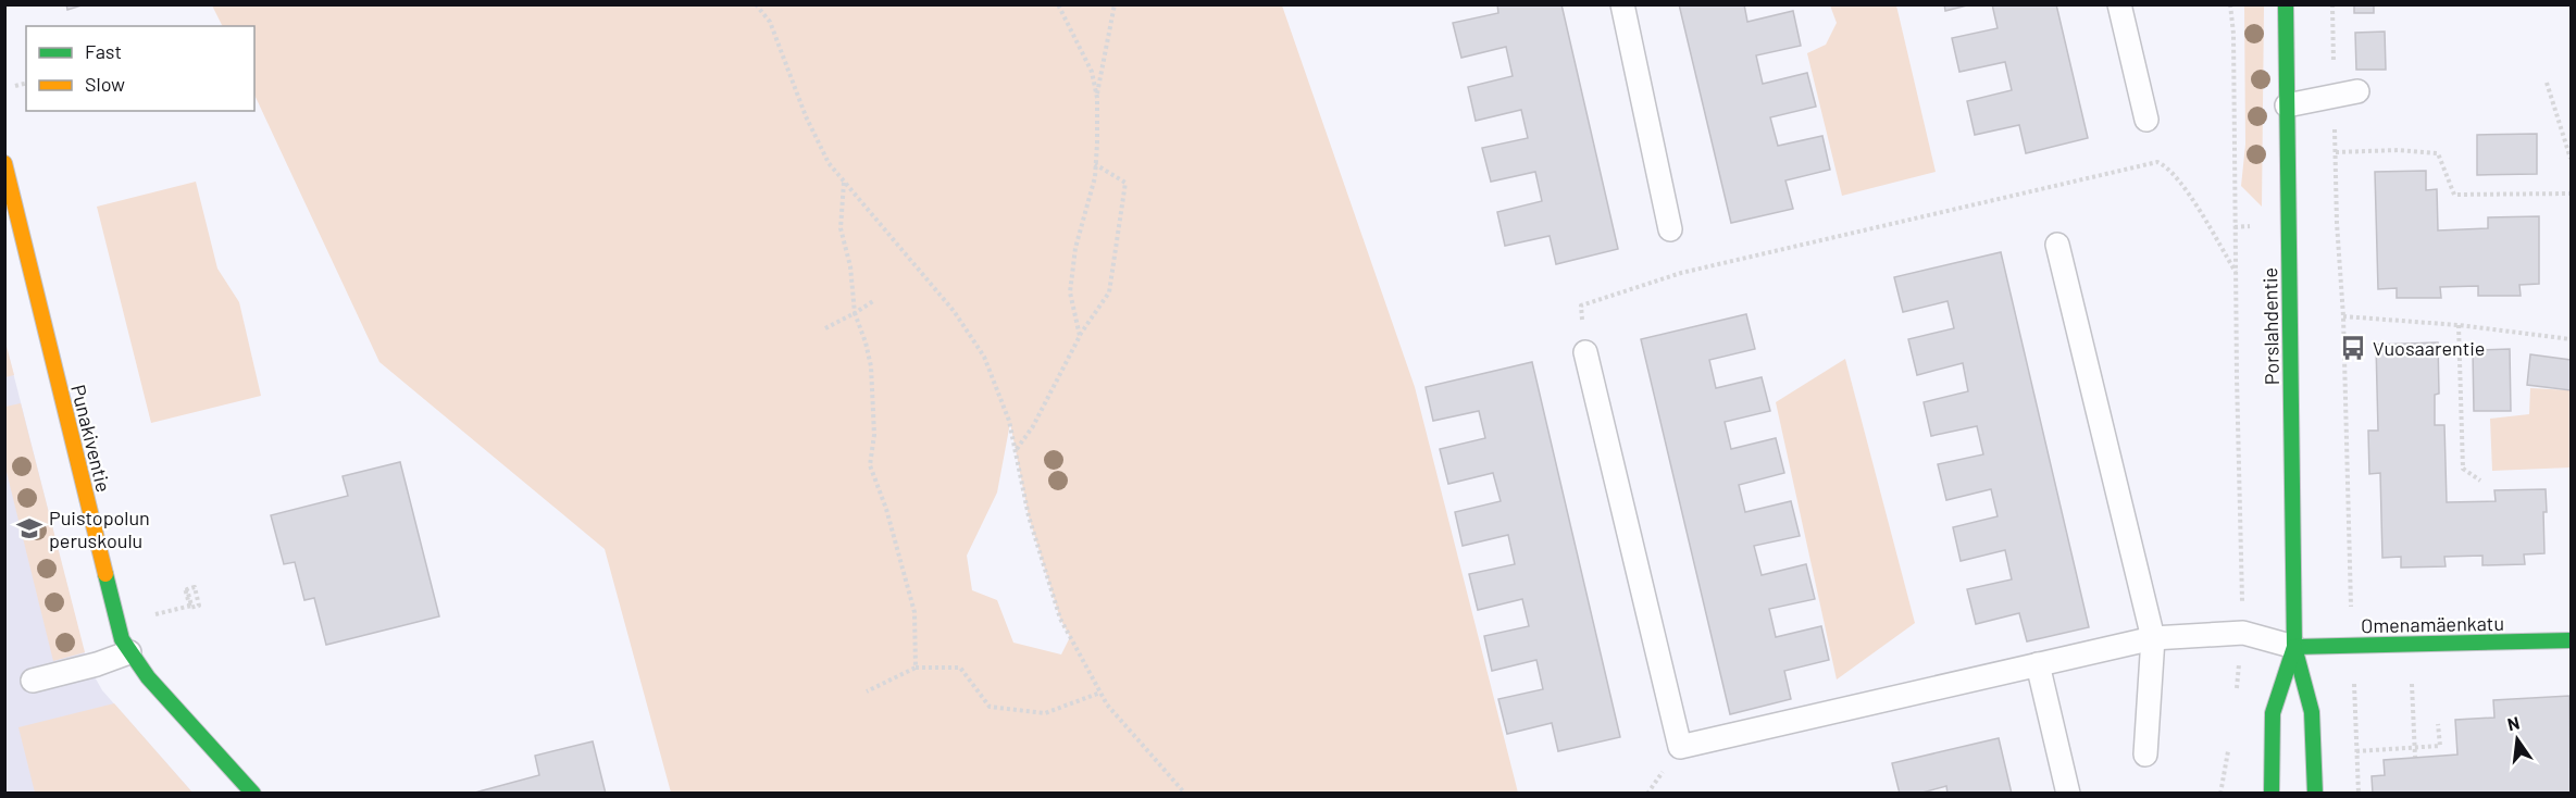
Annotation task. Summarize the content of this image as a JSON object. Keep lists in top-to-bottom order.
{
  "streets": {
    "street": ["Porslahdentie", "Punakiventie", "Omenamäenkatu"]
  },
  "crossings": [
    ["Porslahdentie", "Omenamäenkatu"]
  ],
  "places": {
    "bus stop": ["Vuosaarentie"],
    "school or university": ["Puistopolun peruskoulu"]
  },
  "legend": ["Fast", "Slow"],
  "north": "top"
}
